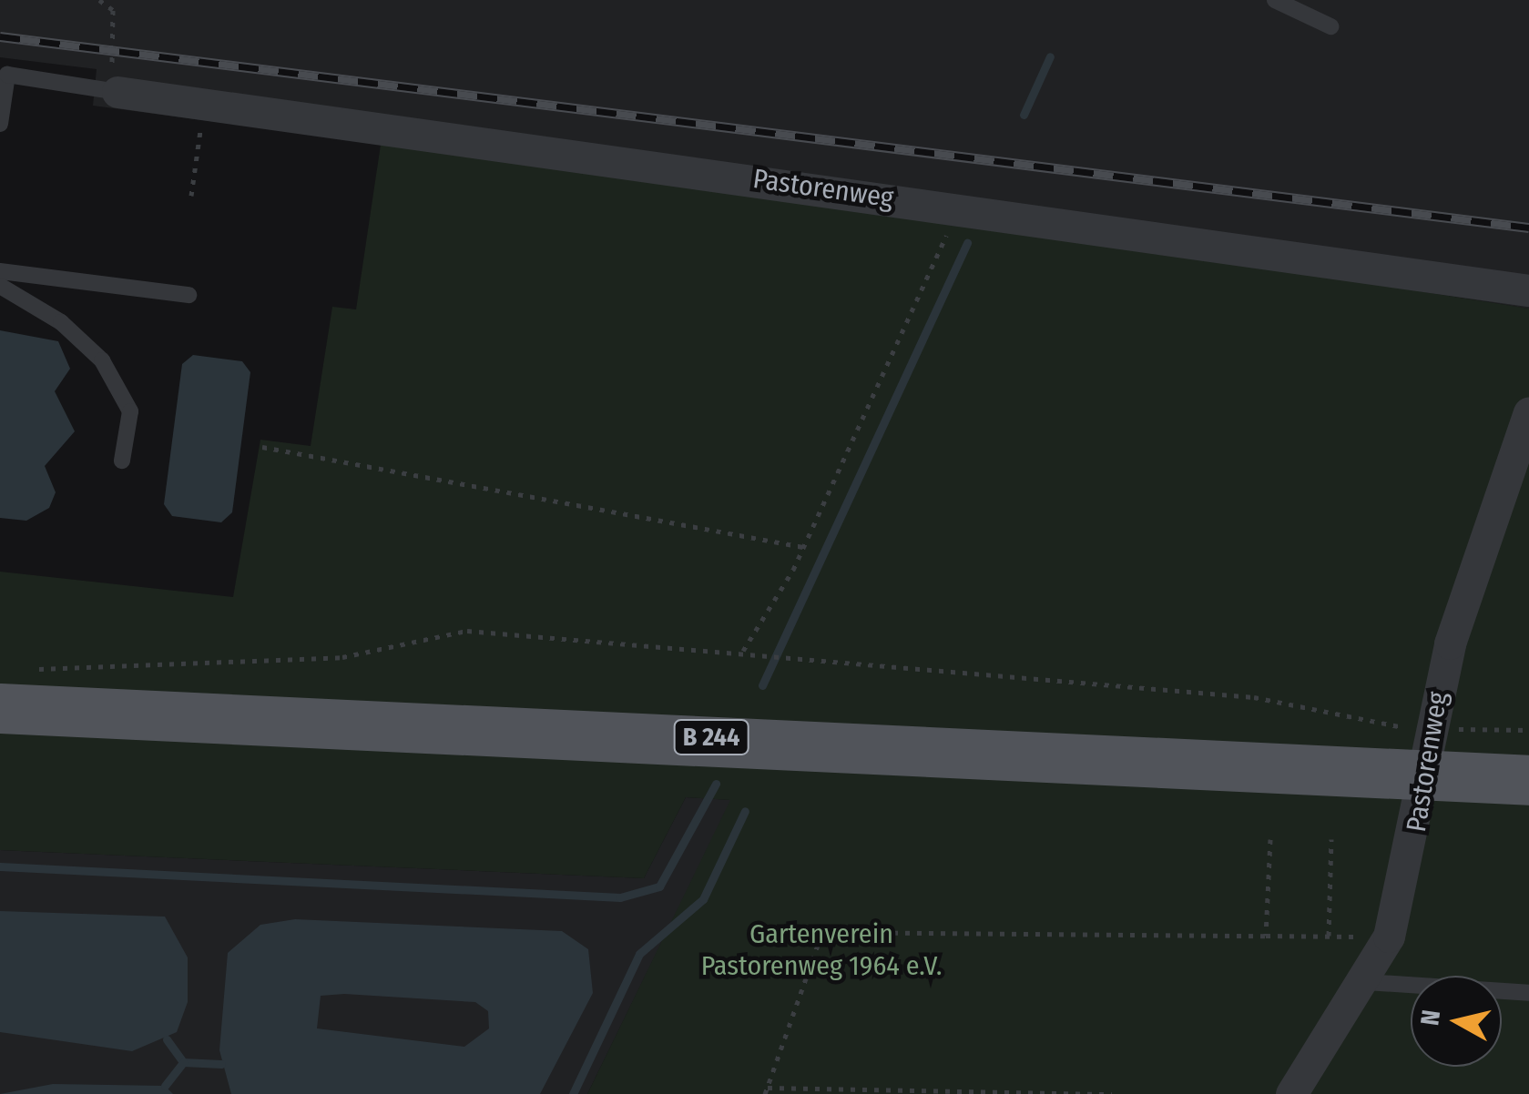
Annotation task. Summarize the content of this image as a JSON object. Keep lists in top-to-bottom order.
{
  "streets": {
    "main road": ["B 244"],
    "street": ["Pastorenweg"]
  },
  "crossings": [
    ["Pastorenweg", "B 244"]
  ],
  "parks": ["Gartenverein Pastorenweg 1964 e.V."],
  "north": "left"
}
